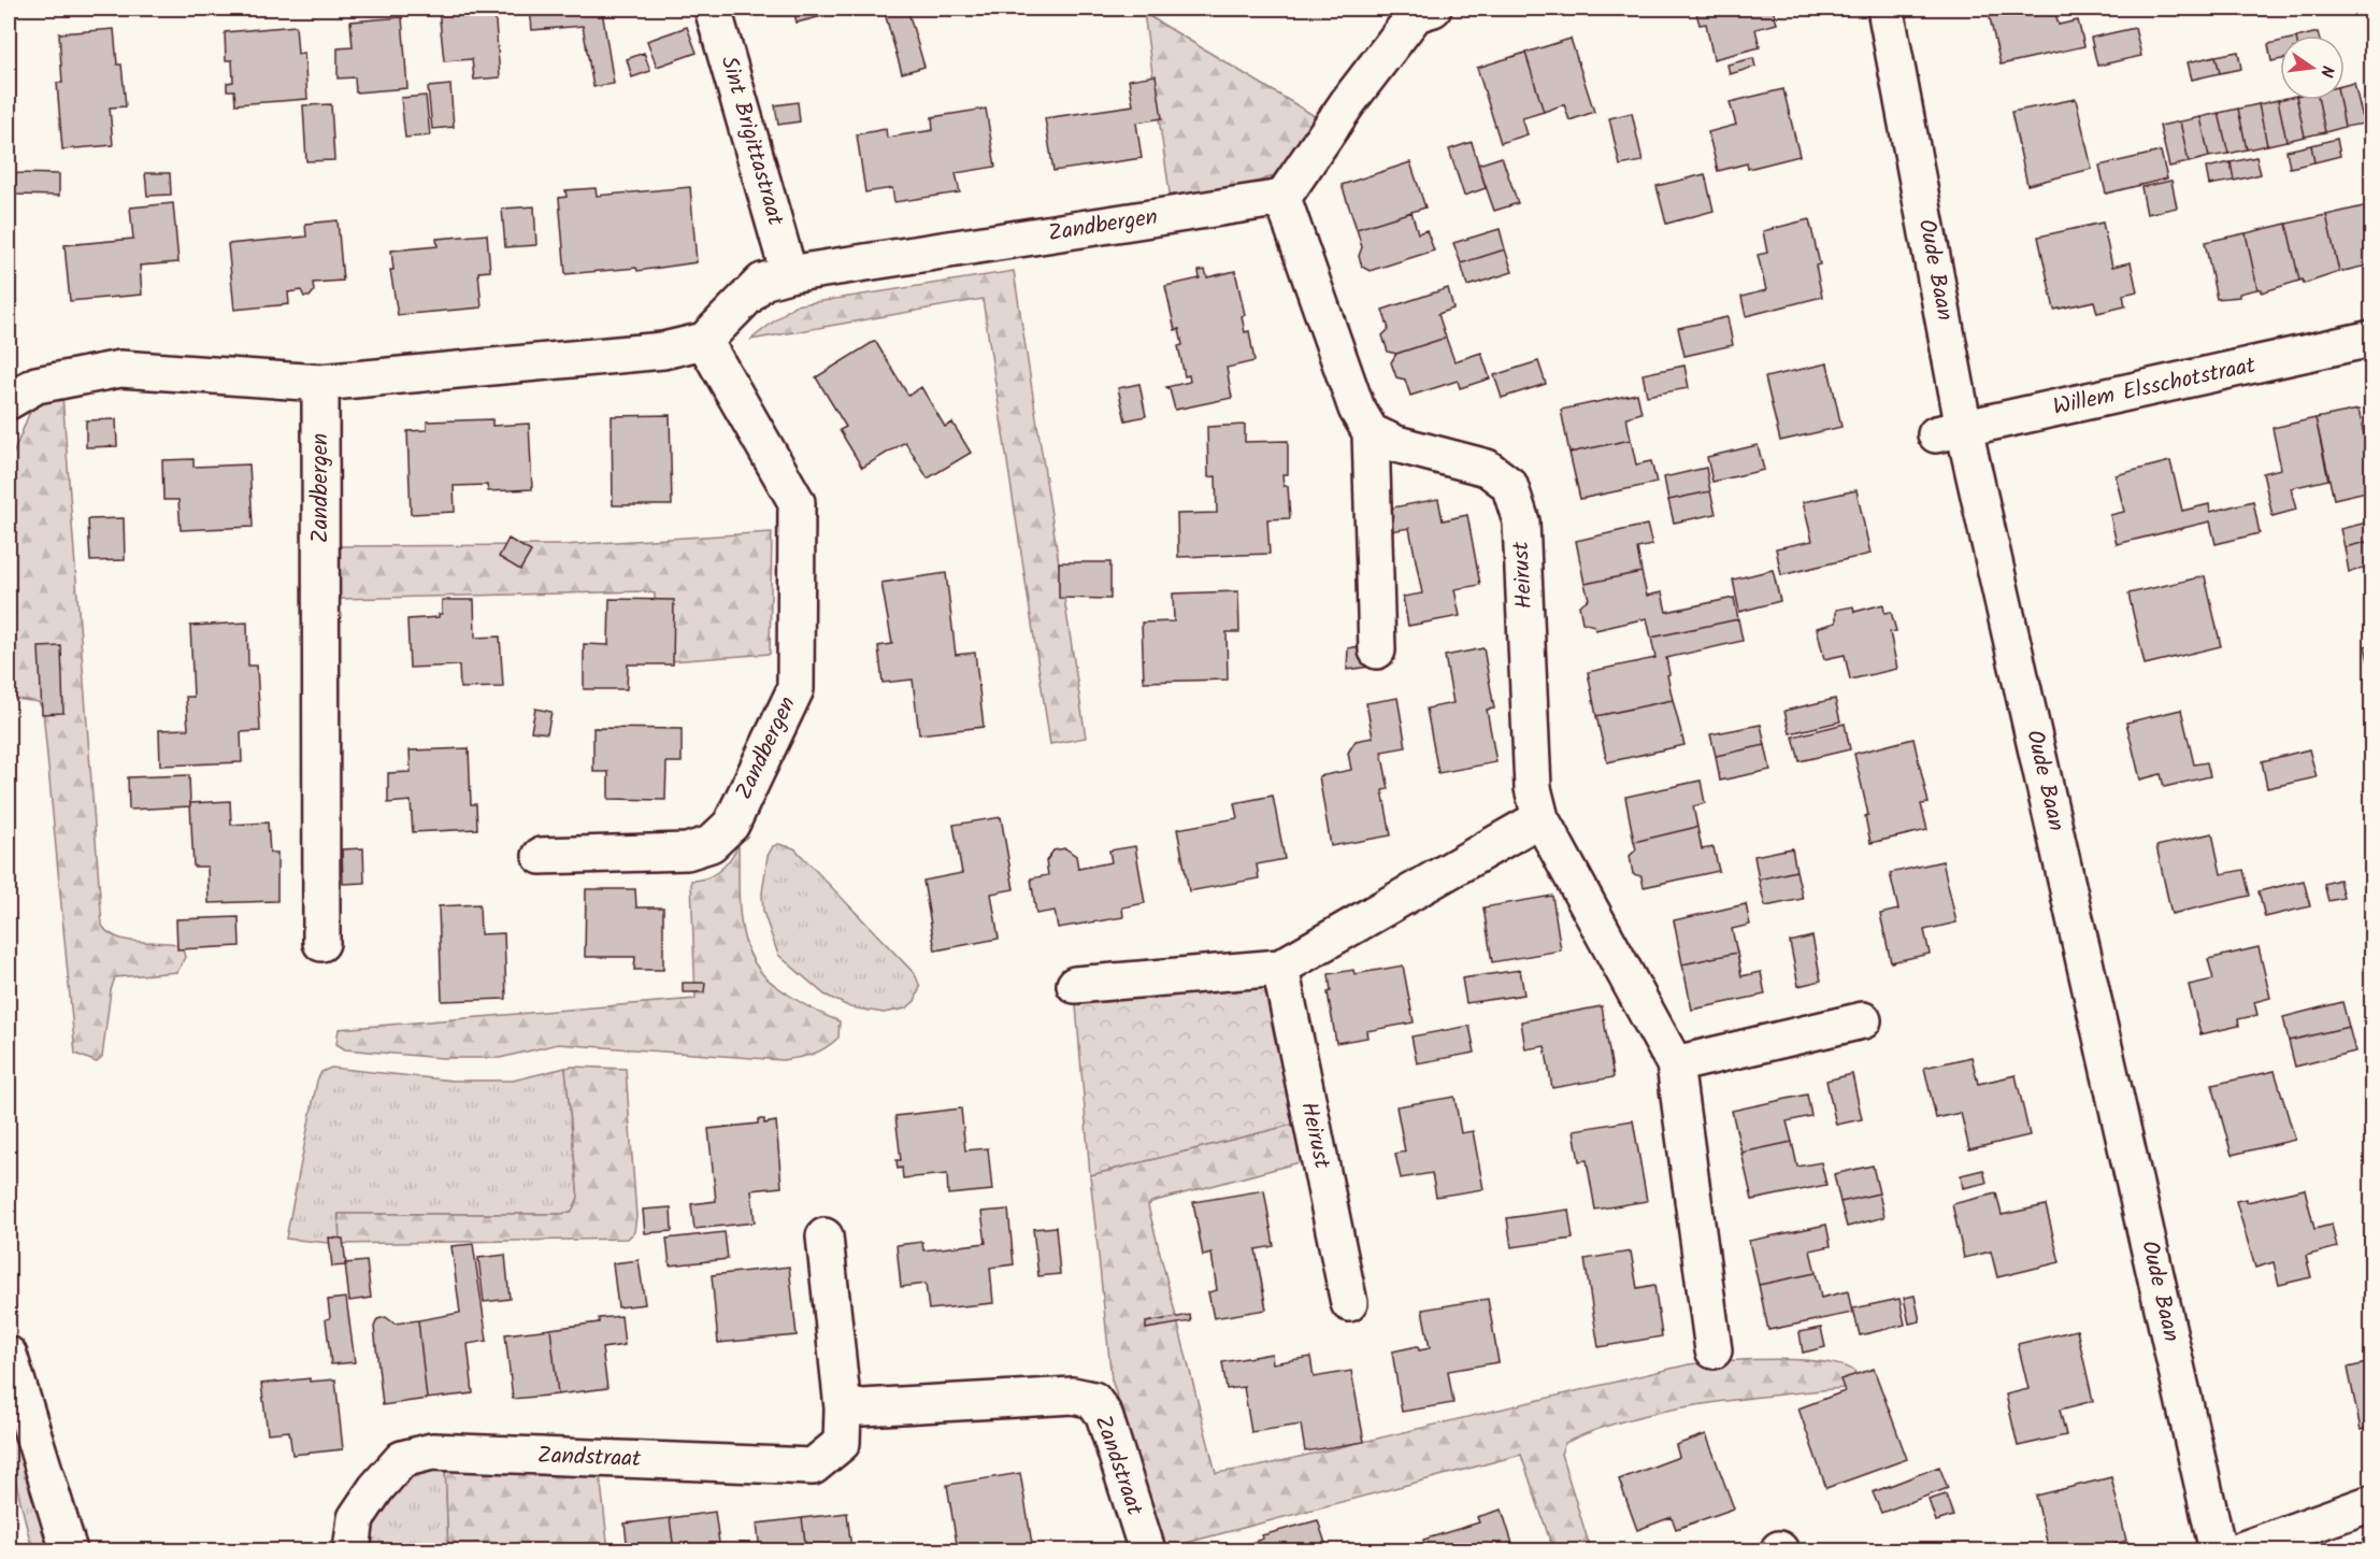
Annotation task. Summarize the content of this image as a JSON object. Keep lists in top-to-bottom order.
{
  "streets": {
    "main road": [
      "Sint Brigittastraat",
      "Zandbergen",
      "Oude Baan",
      "Willem Elsschotstraat",
      "Heirust",
      "Zandstraat"
    ]
  },
  "crossings": [
    ["Sint Brigittastraat", "Zandbergen"],
    ["Oude Baan", "Willem Elsschotstraat"]
  ],
  "north": "right"
}
